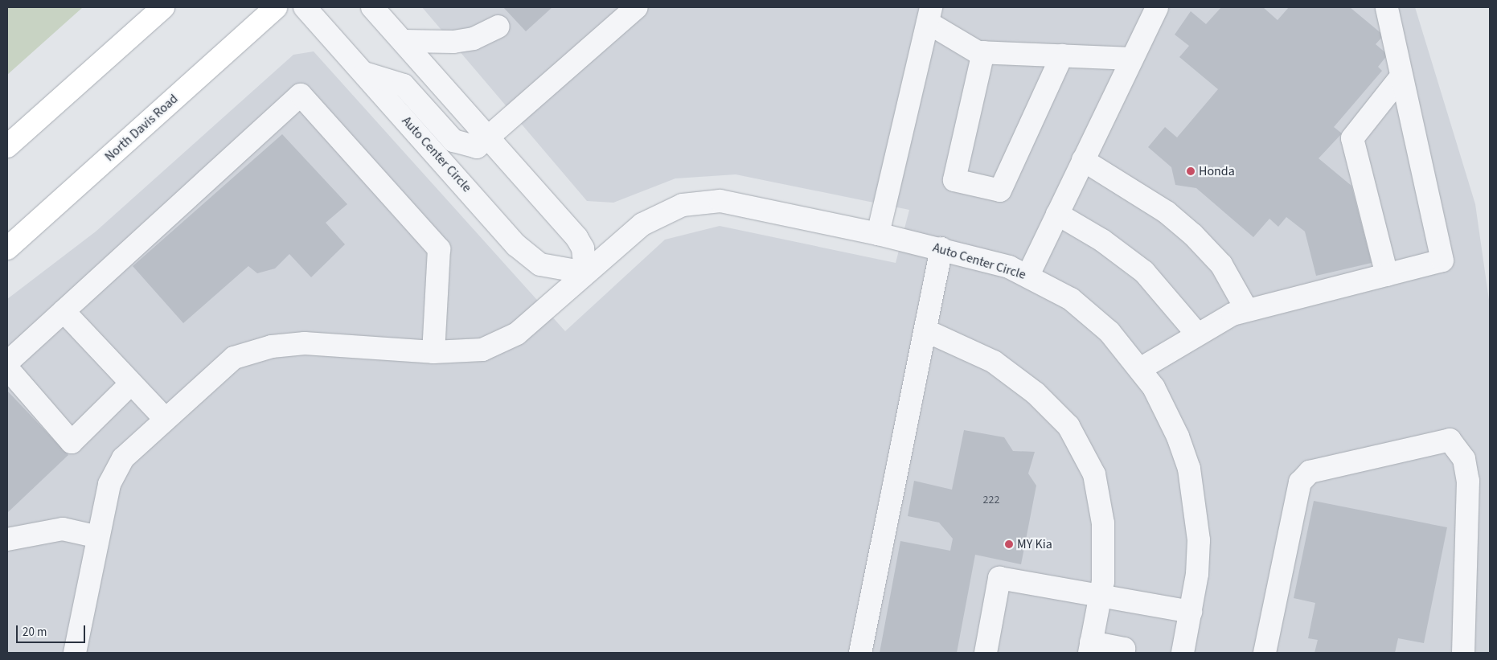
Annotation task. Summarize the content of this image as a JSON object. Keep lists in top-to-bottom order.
{
  "streets": {
    "main road": ["North Davis Road"],
    "street": ["Auto Center Circle"]
  },
  "places": ["Honda", "MY Kia"],
  "house_numbers": ["222"],
  "scale_bar": "20 m"
}
